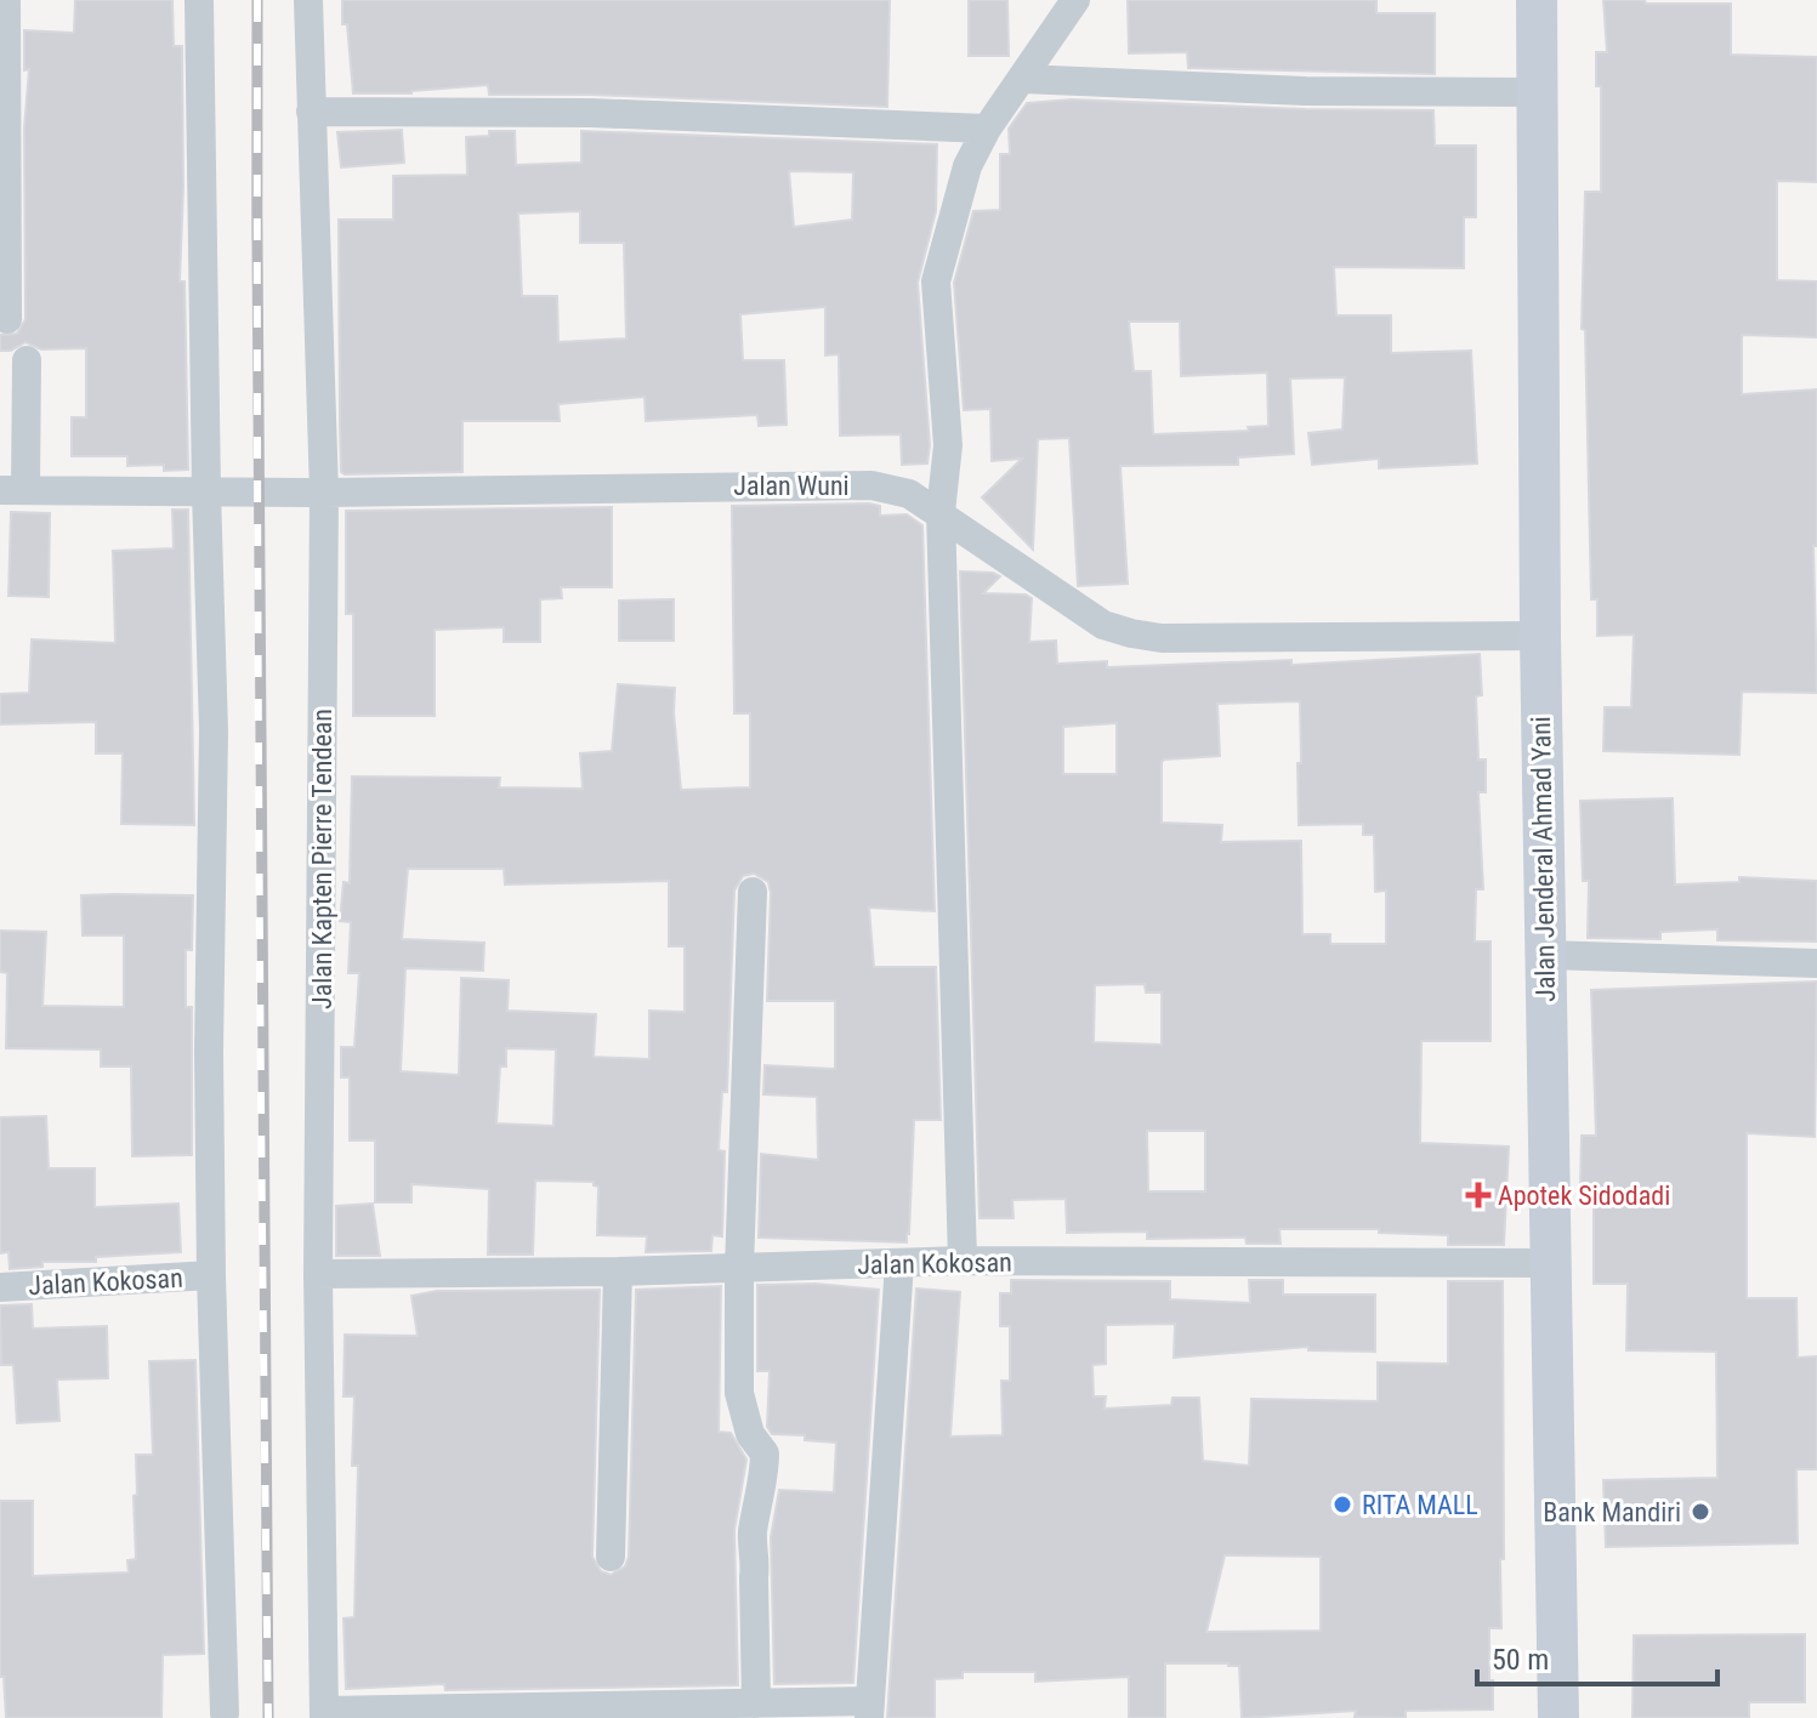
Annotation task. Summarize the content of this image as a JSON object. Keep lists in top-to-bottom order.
{
  "streets": {
    "main road": ["Jalan Jenderal Ahmad Yani"],
    "street": ["Jalan Wuni", "Jalan Kapten Pierre Tendean", "Jalan Kokosan"]
  },
  "crossings": [
    ["Jalan Wuni", "Jalan Kapten Pierre Tendean"],
    ["Jalan Wuni", "Jalan Jenderal Ahmad Yani"],
    ["Jalan Kapten Pierre Tendean", "Jalan Kokosan"],
    ["Jalan Jenderal Ahmad Yani", "Jalan Kokosan"]
  ],
  "places": {
    "health": ["Apotek Sidodadi"],
    "other": ["RITA MALL", "Bank Mandiri"]
  },
  "scale_bar": "50 m"
}
